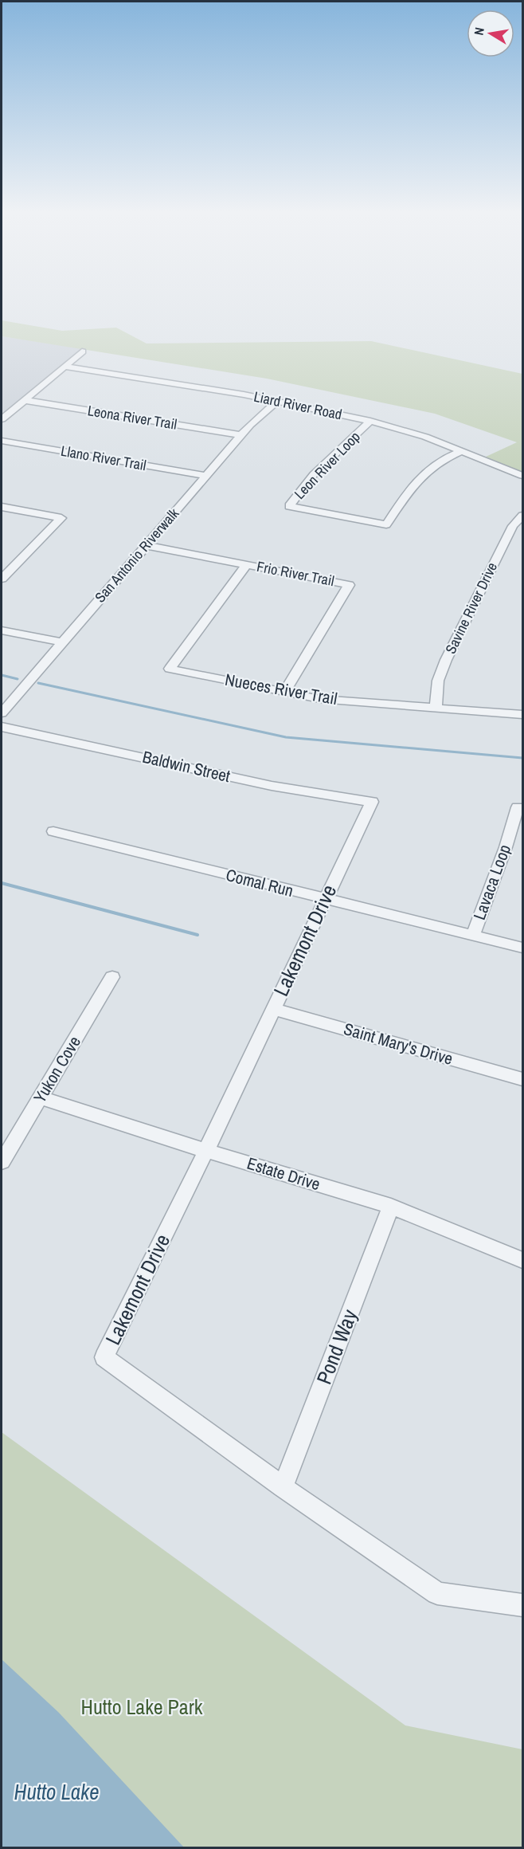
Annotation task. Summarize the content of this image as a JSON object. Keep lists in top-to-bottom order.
{
  "streets": {
    "street": [
      "Liard River Road",
      "Leona River Trail",
      "Llano River Trail",
      "Leon River Loop",
      "San Antonio Riverwalk",
      "Frio River Trail",
      "Savine River Drive",
      "Nueces River Trail",
      "Baldwin Street",
      "Lavaca Loop",
      "Comal Run",
      "Lakemont Drive",
      "Saint Mary's Drive",
      "Yukon Cove",
      "Estate Drive",
      "Pond Way"
    ]
  },
  "crossings": [
    ["Liard River Road", "Leon River Loop"],
    ["Liard River Road", "San Antonio Riverwalk"],
    ["Leona River Trail", "San Antonio Riverwalk"],
    ["Llano River Trail", "San Antonio Riverwalk"],
    ["San Antonio Riverwalk", "Frio River Trail"],
    ["Frio River Trail", "Nueces River Trail"],
    ["Savine River Drive", "Nueces River Trail"],
    ["Baldwin Street", "Lakemont Drive"],
    ["Lavaca Loop", "Comal Run"],
    ["Comal Run", "Lakemont Drive"],
    ["Lakemont Drive", "Saint Mary's Drive"],
    ["Lakemont Drive", "Estate Drive"],
    ["Lakemont Drive", "Pond Way"],
    ["Yukon Cove", "Estate Drive"],
    ["Estate Drive", "Pond Way"]
  ],
  "water": ["Hutto Lake"],
  "parks": ["Hutto Lake Park"],
  "north": "left"
}
